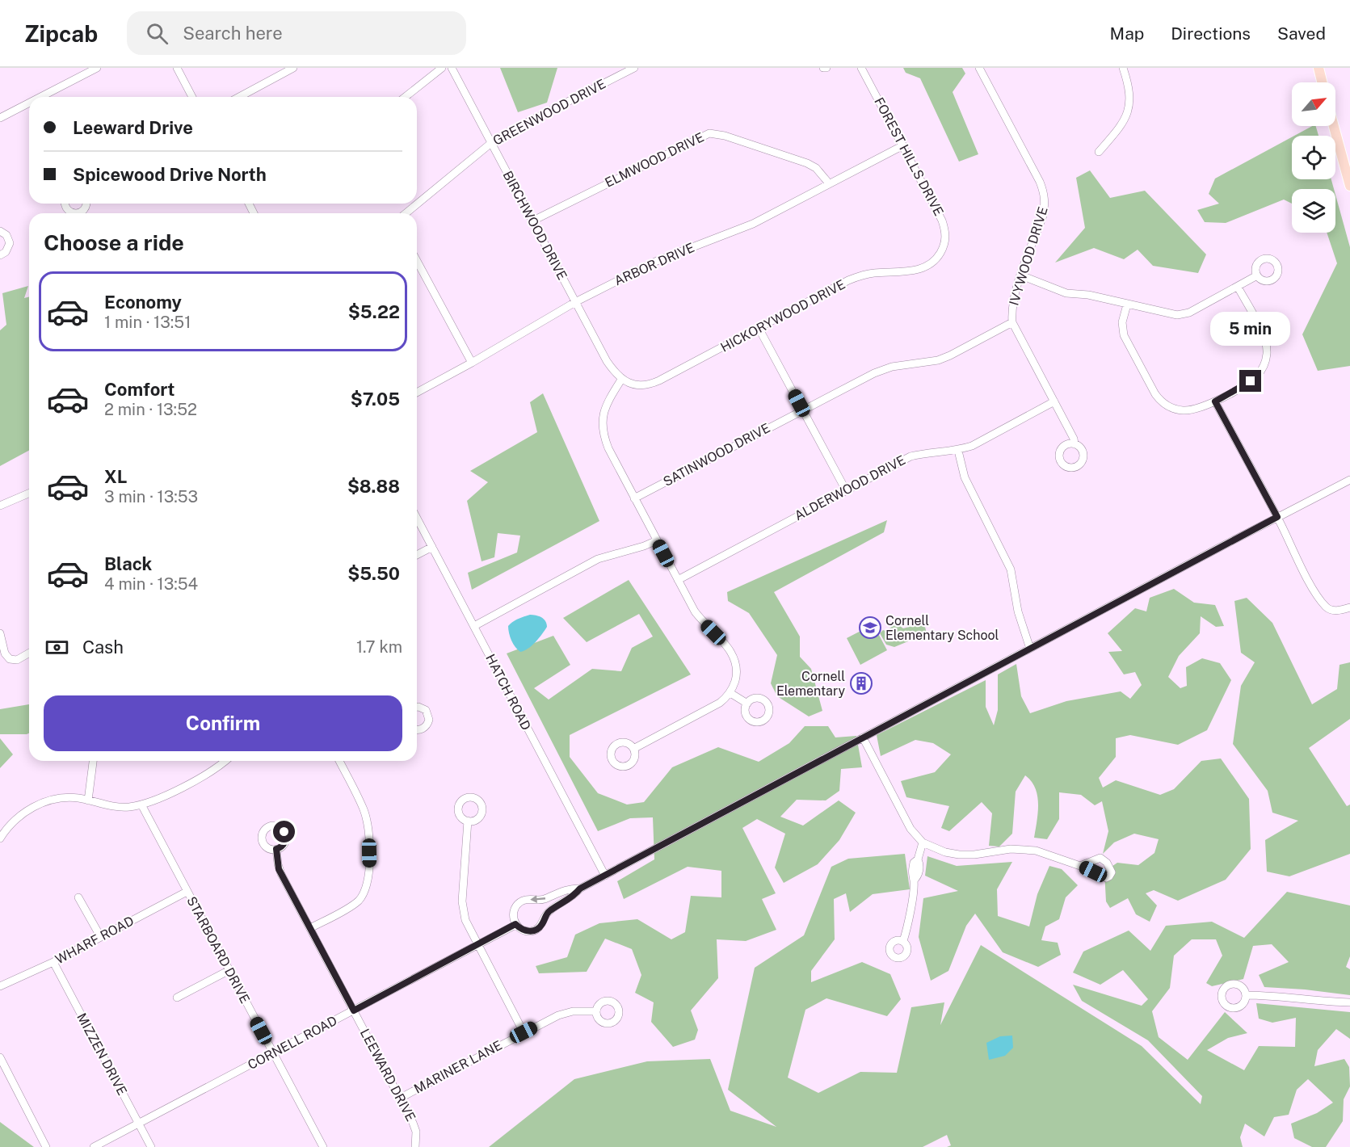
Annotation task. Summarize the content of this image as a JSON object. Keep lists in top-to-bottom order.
{
  "streets": {
    "street": [
      "GREENWOOD DRIVE",
      "FOREST HILLS DRIVE",
      "ELMWOOD DRIVE",
      "BIRCHWOOD DRIVE",
      "IVYWOOD DRIVE",
      "ARBOR DRIVE",
      "HICKORYWOOD DRIVE",
      "SATINWOOD DRIVE",
      "ALDERWOOD DRIVE",
      "HATCH ROAD",
      "WHARF ROAD",
      "STARBOARD DRIVE",
      "CORNELL ROAD",
      "MIZZEN DRIVE",
      "MARINER LANE",
      "LEEWARD DRIVE"
    ]
  },
  "crossings": [
    ["GREENWOOD DRIVE", "BIRCHWOOD DRIVE"],
    ["FOREST HILLS DRIVE", "ARBOR DRIVE"],
    ["FOREST HILLS DRIVE", "HICKORYWOOD DRIVE"],
    ["ELMWOOD DRIVE", "BIRCHWOOD DRIVE"],
    ["ELMWOOD DRIVE", "ARBOR DRIVE"],
    ["BIRCHWOOD DRIVE", "ARBOR DRIVE"],
    ["BIRCHWOOD DRIVE", "HICKORYWOOD DRIVE"],
    ["IVYWOOD DRIVE", "SATINWOOD DRIVE"],
    ["IVYWOOD DRIVE", "ALDERWOOD DRIVE"],
    ["WHARF ROAD", "STARBOARD DRIVE"],
    ["WHARF ROAD", "MIZZEN DRIVE"],
    ["STARBOARD DRIVE", "CORNELL ROAD"],
    ["CORNELL ROAD", "MIZZEN DRIVE"],
    ["CORNELL ROAD", "LEEWARD DRIVE"],
    ["MARINER LANE", "LEEWARD DRIVE"]
  ],
  "places": {
    "school or university": ["Cornell Elementary School"],
    "building": ["Cornell Elementary"]
  },
  "north": "top right",
  "page": {
    "header": "Zipcab",
    "search": "Search here",
    "nav": ["Map", "Directions", "Saved"],
    "banner": ["Leeward Drive", "Spicewood Drive North"],
    "heading": "Choose a ride",
    "list": [
      {
        "name": "Economy",
        "note": "1 min · 13:51",
        "value": "$5.22"
      },
      {
        "name": "Comfort",
        "note": "2 min · 13:52",
        "value": "$7.05"
      },
      {
        "name": "XL",
        "note": "3 min · 13:53",
        "value": "$8.88"
      },
      {
        "name": "Black",
        "note": "4 min · 13:54",
        "value": "$5.50"
      }
    ],
    "bubble": "5 min",
    "pay": ["Cash", "1.7 km"],
    "buttons": "Confirm"
  }
}
